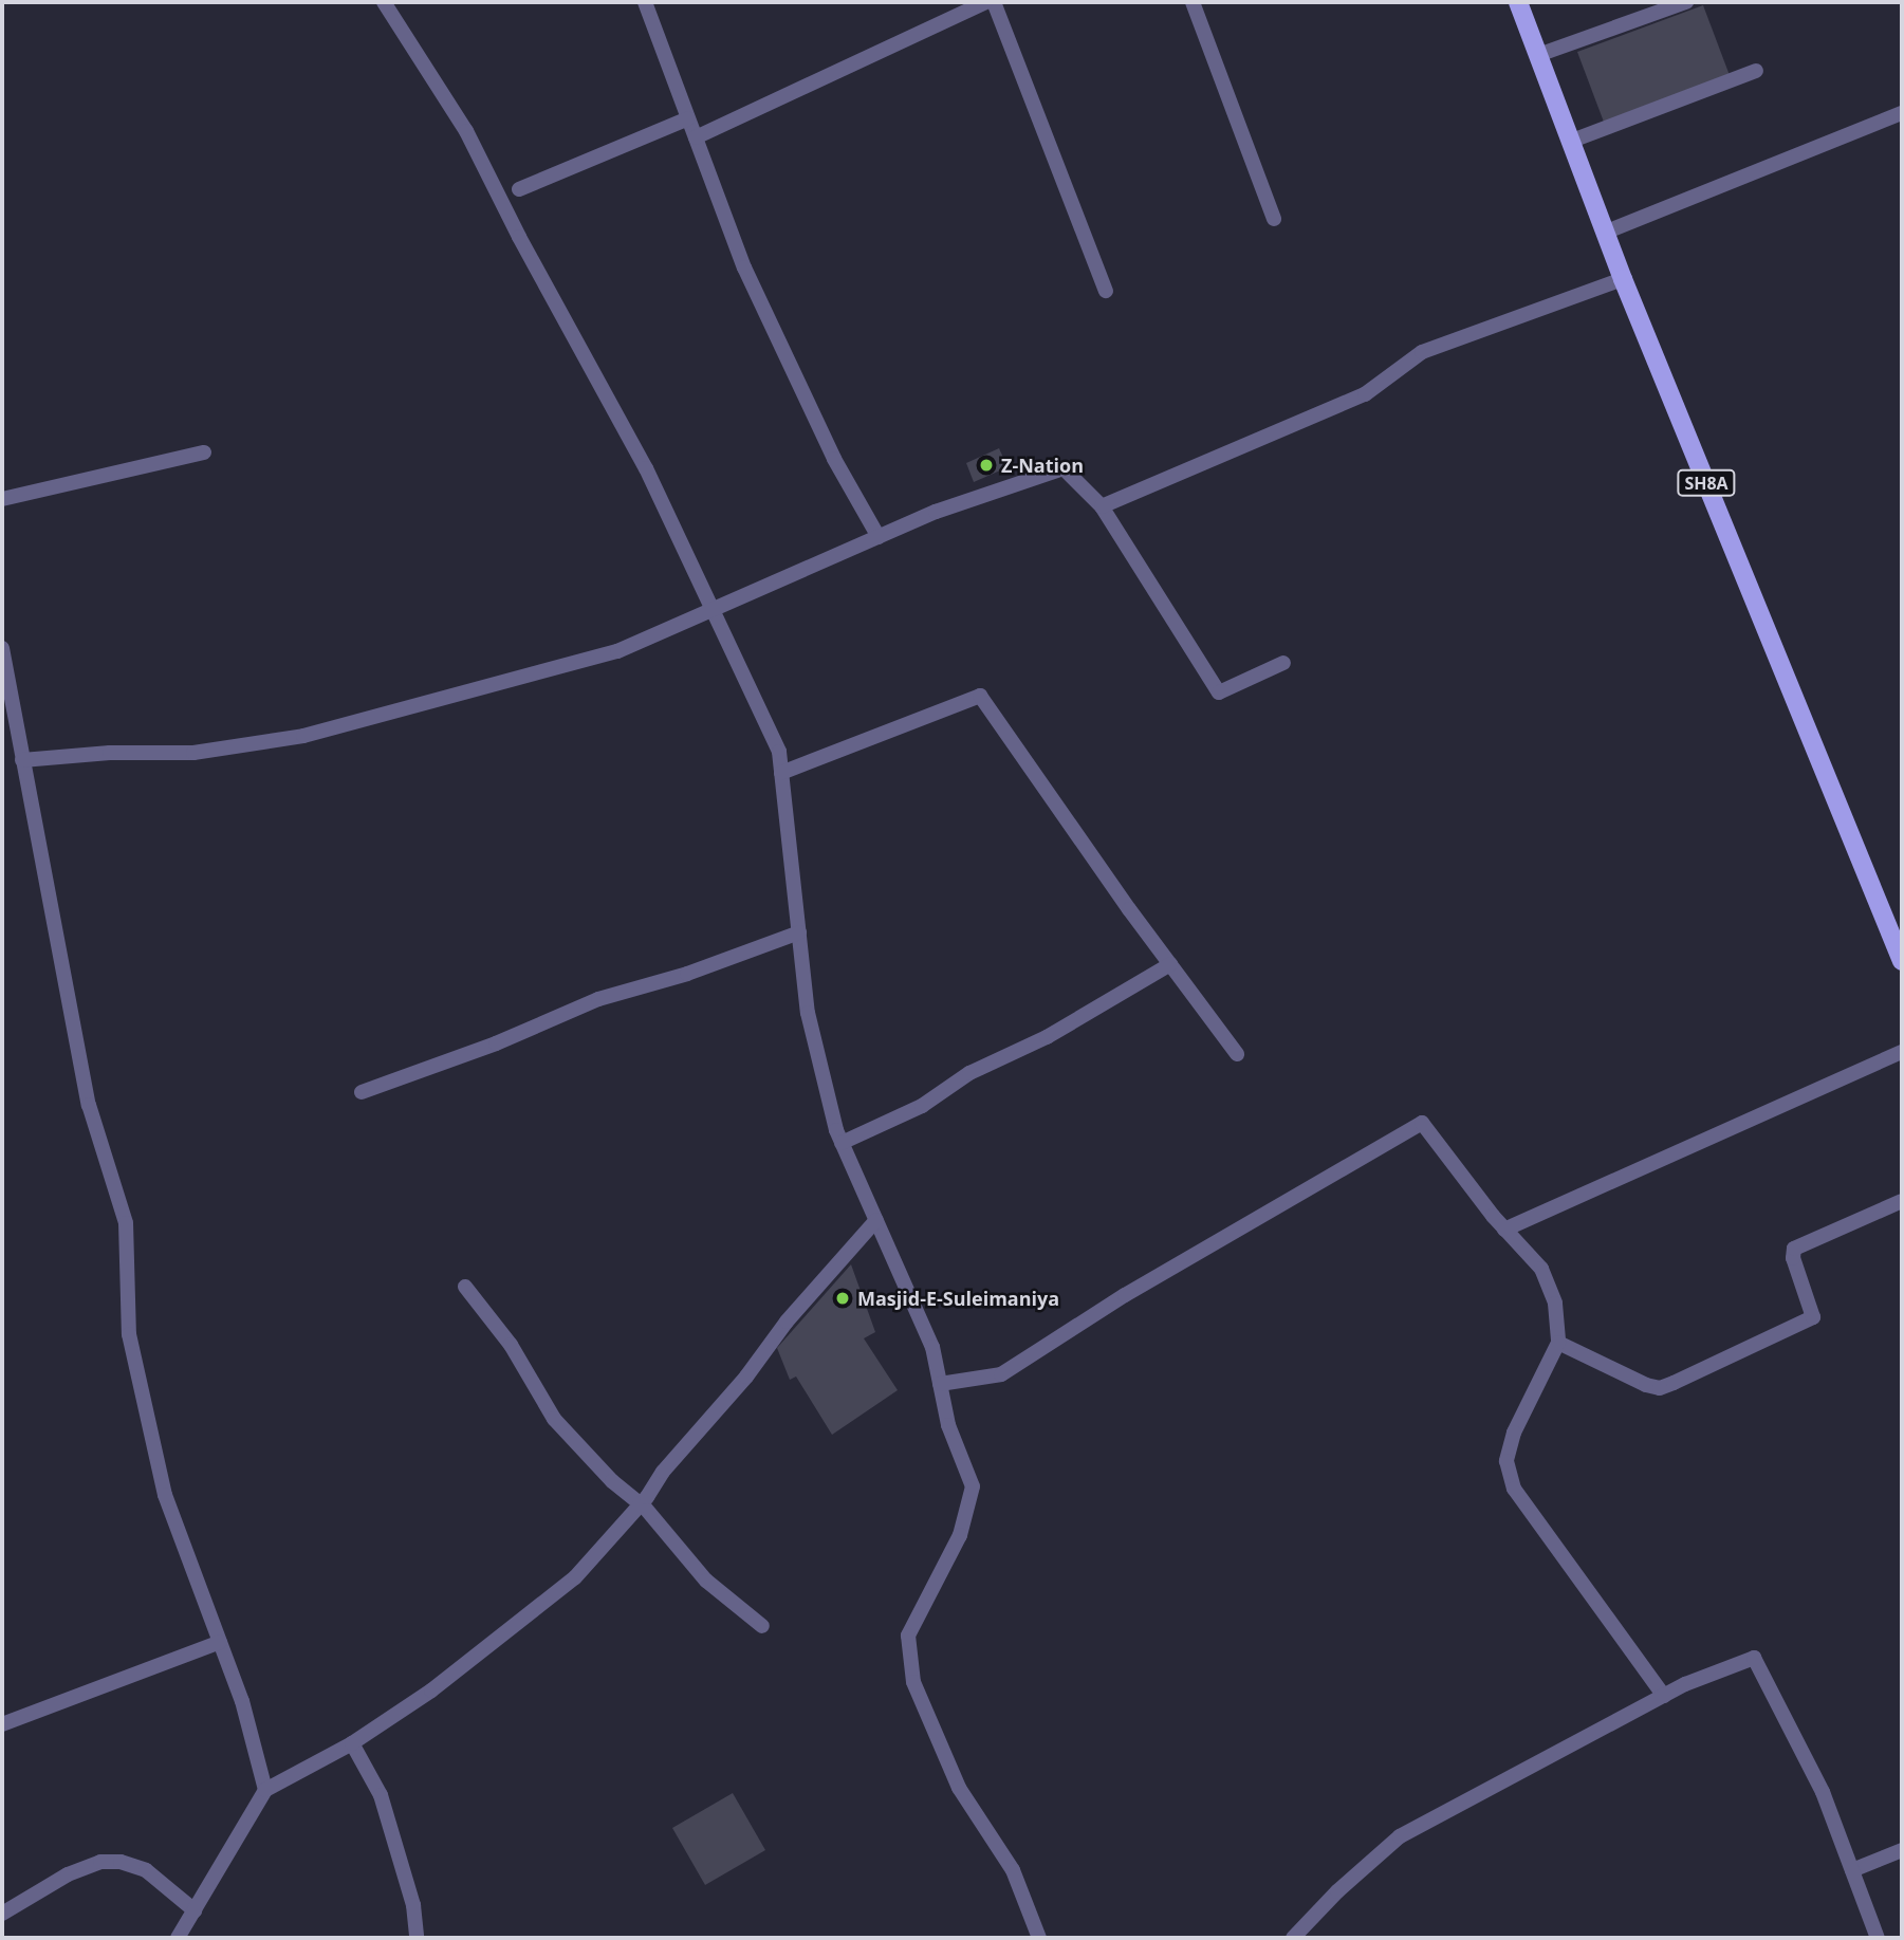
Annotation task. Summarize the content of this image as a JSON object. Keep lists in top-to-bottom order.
{
  "streets": {
    "main road": ["SH8A"]
  },
  "places": ["Z-Nation", "Masjid-E-Suleimaniya"]
}
